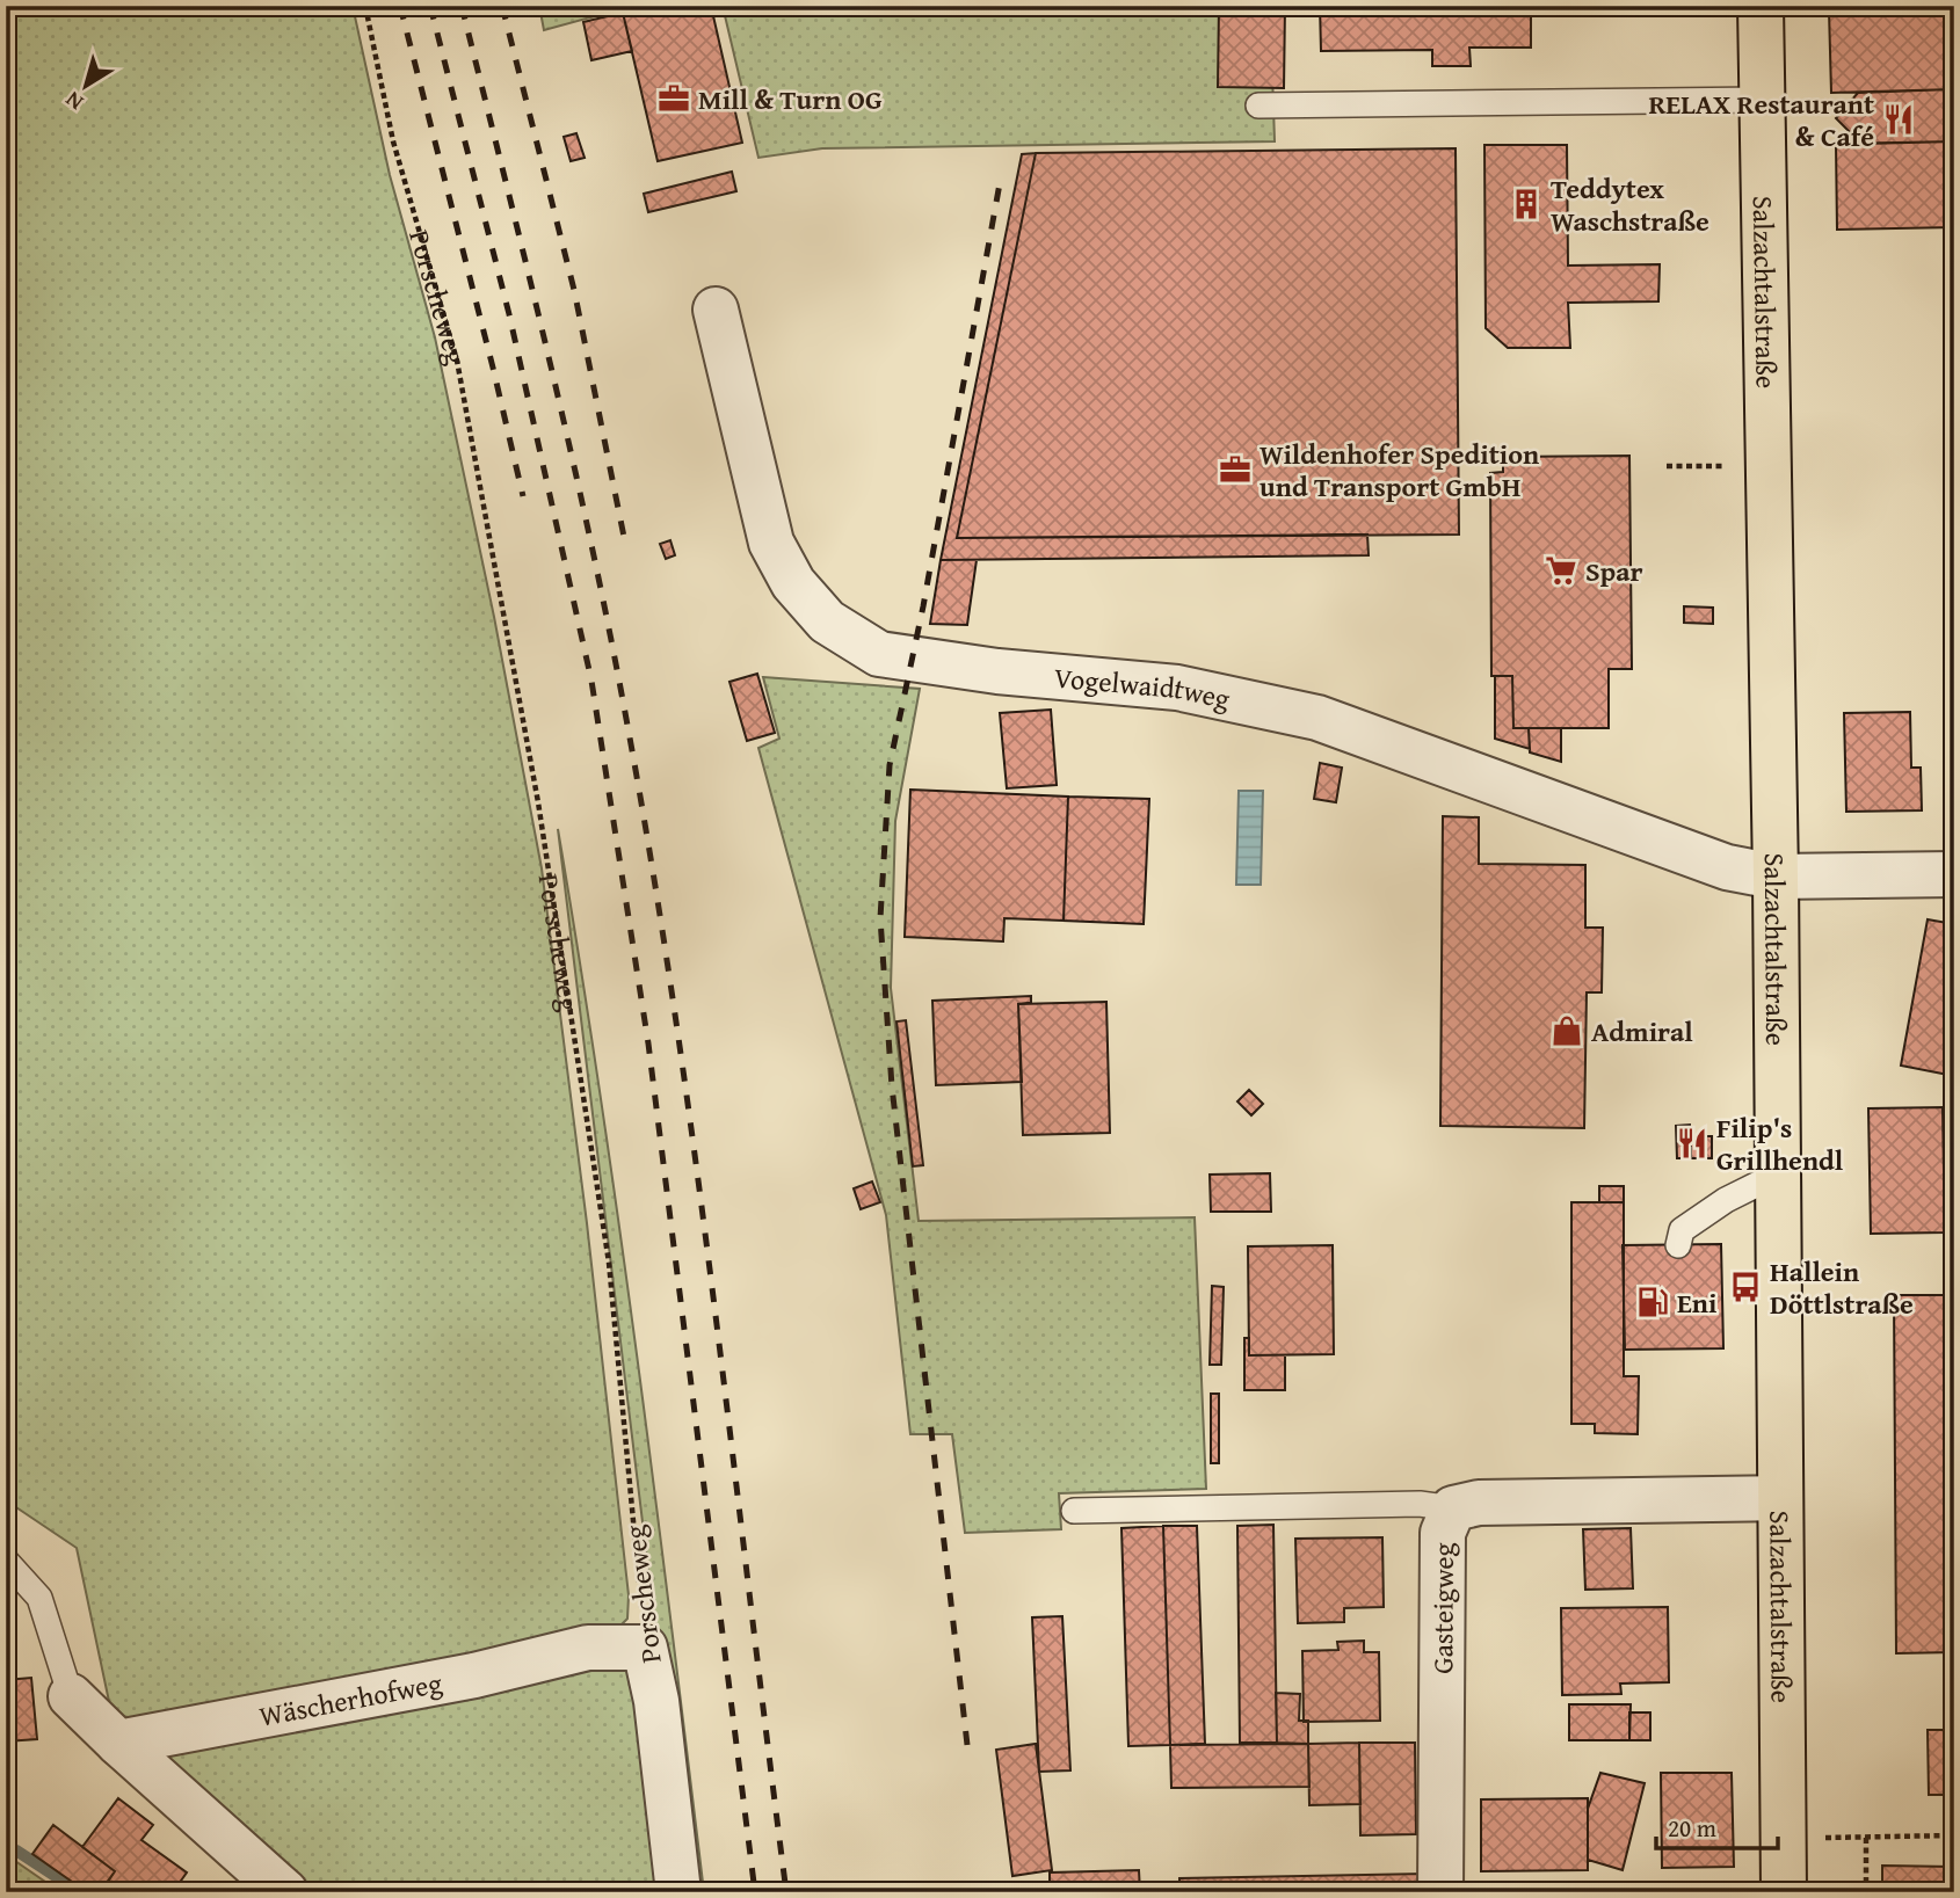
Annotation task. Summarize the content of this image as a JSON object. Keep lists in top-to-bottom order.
{
  "streets": {
    "main road": ["Salzachtalstraße"],
    "street": [
      "Porscheweg",
      "Vogelwaidtweg",
      "Gasteigweg",
      "Wäscherhofweg"
    ]
  },
  "crossings": [
    ["Salzachtalstraße", "Vogelwaidtweg"],
    ["Salzachtalstraße", "Gasteigweg"],
    ["Porscheweg", "Wäscherhofweg"]
  ],
  "places": {
    "office": ["Mill & Turn OG", "Wildenhofer Spedition und Transport GmbH"],
    "restaurant": ["RELAX Restaurant & Café", "Filip's Grillhendl"],
    "building": ["Teddytex Waschstraße"],
    "supermarket": ["Spar"],
    "shop": ["Admiral"],
    "bus stop": ["Hallein Döttlstraße"],
    "fuel station": ["Eni"]
  },
  "scale_bar": "20 m",
  "north": "bottom left"
}
